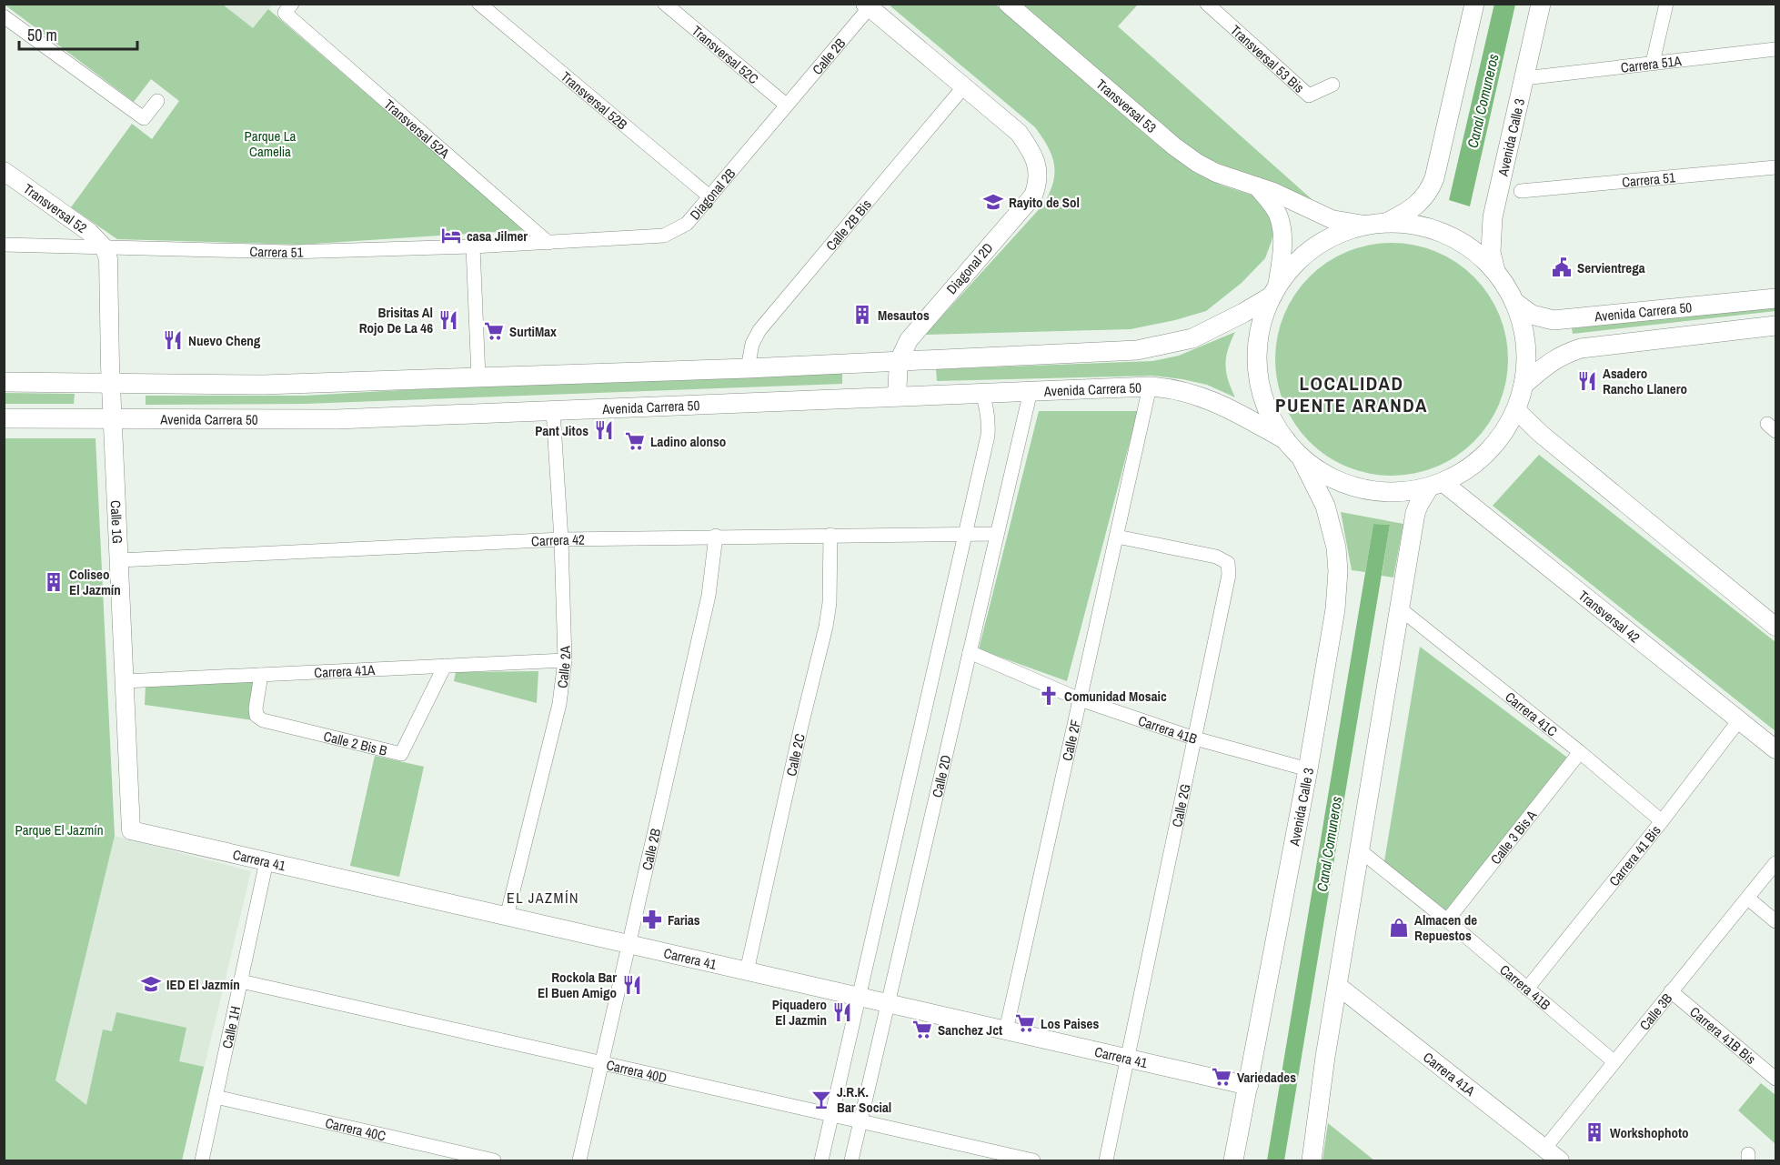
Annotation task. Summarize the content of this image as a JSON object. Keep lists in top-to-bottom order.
{
  "streets": {
    "main road": ["Avenida Calle 3", "Avenida Carrera 50"],
    "street": [
      "Transversal 52C",
      "Calle 2B",
      "Transversal 53 Bis",
      "Carrera 51A",
      "Transversal 52B",
      "Transversal 53",
      "Transversal 52A",
      "Carrera 51",
      "Diagonal 2B",
      "Transversal 52",
      "Calle 2B Bis",
      "Diagonal 2D",
      "Calle 1G",
      "Carrera 42",
      "Transversal 42",
      "Calle 2A",
      "Carrera 41A",
      "Carrera 41C",
      "Carrera 41B",
      "Calle 2F",
      "Calle 2 Bis B",
      "Calle 2C",
      "Calle 2D",
      "Calle 2G",
      "Calle 3 Bis A",
      "Carrera 41 Bis",
      "Carrera 41",
      "Calle 3B",
      "Calle 1H",
      "Carrera 41B Bis",
      "Carrera 40D",
      "Carrera 40C"
    ]
  },
  "crossings": [
    ["Transversal 52C", "Calle 2B"],
    ["Transversal 52C", "Diagonal 2B"],
    ["Calle 2B", "Diagonal 2B"],
    ["Calle 2B", "Carrera 42"],
    ["Calle 2B", "Carrera 41"],
    ["Calle 2B", "Carrera 40D"],
    ["Carrera 51A", "Avenida Calle 3"],
    ["Transversal 52B", "Diagonal 2B"],
    ["Transversal 52A", "Carrera 51"],
    ["Transversal 52A", "Diagonal 2B"],
    ["Avenida Calle 3", "Carrera 41B"],
    ["Avenida Calle 3", "Carrera 41"],
    ["Carrera 51", "Diagonal 2B"],
    ["Carrera 51", "Transversal 52"],
    ["Carrera 51", "Calle 1G"],
    ["Transversal 52", "Calle 1G"],
    ["Calle 2B Bis", "Diagonal 2D"],
    ["Avenida Carrera 50", "Calle 1G"],
    ["Avenida Carrera 50", "Calle 2A"],
    ["Avenida Carrera 50", "Calle 2F"],
    ["Avenida Carrera 50", "Calle 2D"],
    ["Calle 1G", "Carrera 42"],
    ["Calle 1G", "Carrera 41A"],
    ["Calle 1G", "Carrera 41"],
    ["Carrera 42", "Calle 2A"],
    ["Carrera 42", "Calle 2C"],
    ["Carrera 42", "Calle 2D"],
    ["Transversal 42", "Carrera 41 Bis"],
    ["Calle 2A", "Carrera 41A"],
    ["Calle 2A", "Carrera 41"],
    ["Carrera 41A", "Calle 2 Bis B"],
    ["Carrera 41A", "Calle 3B"],
    ["Carrera 41C", "Calle 3 Bis A"],
    ["Carrera 41C", "Carrera 41 Bis"],
    ["Carrera 41B", "Calle 2F"],
    ["Carrera 41B", "Calle 2D"],
    ["Carrera 41B", "Calle 2G"],
    ["Carrera 41B", "Calle 3 Bis A"],
    ["Carrera 41B", "Carrera 41 Bis"],
    ["Carrera 41B", "Calle 3B"],
    ["Calle 2F", "Calle 2G"],
    ["Calle 2F", "Carrera 41"],
    ["Calle 2C", "Carrera 41"],
    ["Calle 2D", "Carrera 41"],
    ["Calle 2D", "Carrera 40D"],
    ["Calle 2G", "Carrera 41"],
    ["Carrera 41", "Calle 1H"],
    ["Calle 3B", "Carrera 41B Bis"],
    ["Calle 1H", "Carrera 40D"],
    ["Calle 1H", "Carrera 40C"]
  ],
  "districts": ["LOCALIDAD PUENTE ARANDA", "EL JAZMÍN"],
  "water": ["Canal Comuneros"],
  "parks": ["Parque La Camelia", "Parque El Jazmín"],
  "places": {
    "school or university": ["Rayito de Sol", "IED El Jazmín"],
    "hotel": ["casa Jilmer"],
    "public building": ["Servientrega"],
    "building": ["Mesautos", "Coliseo El Jazmín", "Workshophoto"],
    "restaurant": [
      "Brisitas Al Rojo De La 46",
      "Nuevo Cheng",
      "Asadero Rancho Llanero",
      "Pant Jitos",
      "Rockola Bar El Buen Amigo",
      "Piquadero El Jazmin"
    ],
    "supermarket": [
      "SurtiMax",
      "Ladino alonso",
      "Los Paises",
      "Sanchez Jct",
      "Variedades"
    ],
    "church": ["Comunidad Mosaic"],
    "pharmacy": ["Farias"],
    "shop": ["Almacen de Repuestos"],
    "bar": ["J.R.K. Bar Social"]
  },
  "scale_bar": "50 m"
}
